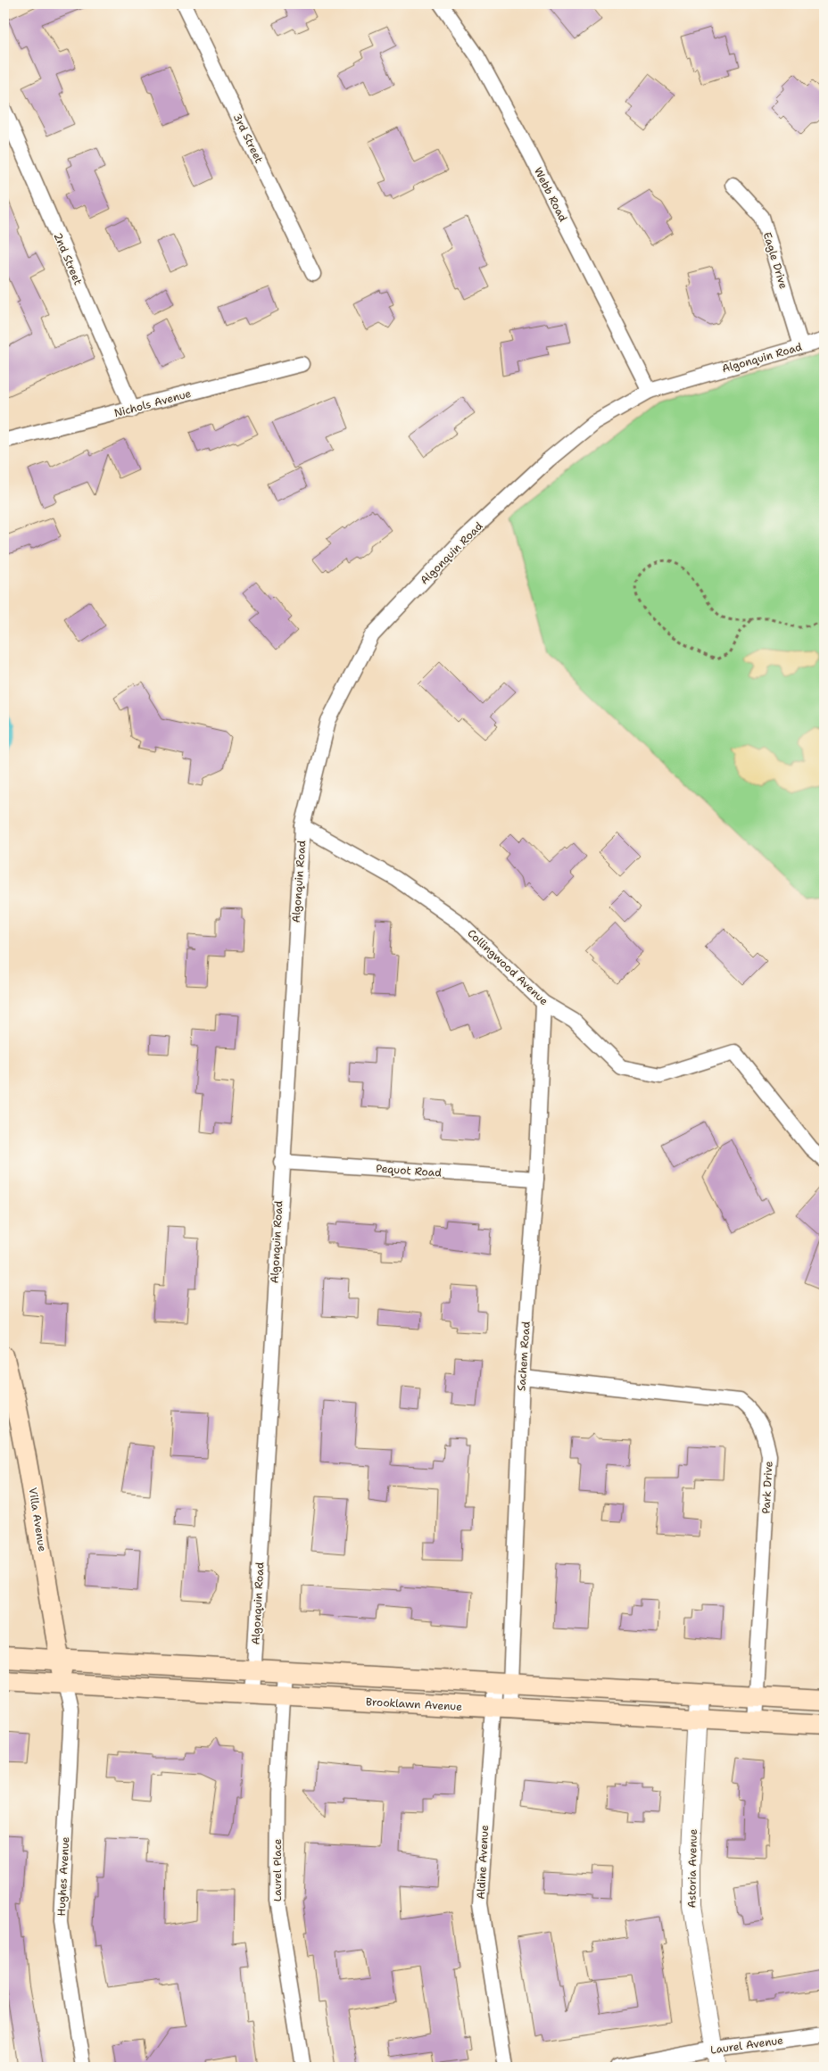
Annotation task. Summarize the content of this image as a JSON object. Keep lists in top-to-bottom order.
{
  "streets": {
    "main road": ["Villa Avenue", "Brooklawn Avenue"],
    "street": [
      "3rd Street",
      "Webb Road",
      "2nd Street",
      "Eagle Drive",
      "Algonquin Road",
      "Nichols Avenue",
      "Collingwood Avenue",
      "Pequot Road",
      "Sachem Road",
      "Park Drive",
      "Aldine Avenue",
      "Astoria Avenue",
      "Laurel Place",
      "Hughes Avenue",
      "Laurel Avenue"
    ]
  },
  "crossings": [
    ["Webb Road", "Algonquin Road"],
    ["2nd Street", "Nichols Avenue"],
    ["Eagle Drive", "Algonquin Road"],
    ["Algonquin Road", "Collingwood Avenue"],
    ["Algonquin Road", "Pequot Road"],
    ["Algonquin Road", "Brooklawn Avenue"],
    ["Collingwood Avenue", "Sachem Road"],
    ["Pequot Road", "Sachem Road"],
    ["Sachem Road", "Park Drive"],
    ["Sachem Road", "Brooklawn Avenue"],
    ["Sachem Road", "Aldine Avenue"],
    ["Park Drive", "Brooklawn Avenue"],
    ["Villa Avenue", "Brooklawn Avenue"],
    ["Villa Avenue", "Hughes Avenue"],
    ["Brooklawn Avenue", "Aldine Avenue"],
    ["Brooklawn Avenue", "Astoria Avenue"],
    ["Brooklawn Avenue", "Laurel Place"],
    ["Brooklawn Avenue", "Hughes Avenue"],
    ["Astoria Avenue", "Laurel Avenue"]
  ]
}
